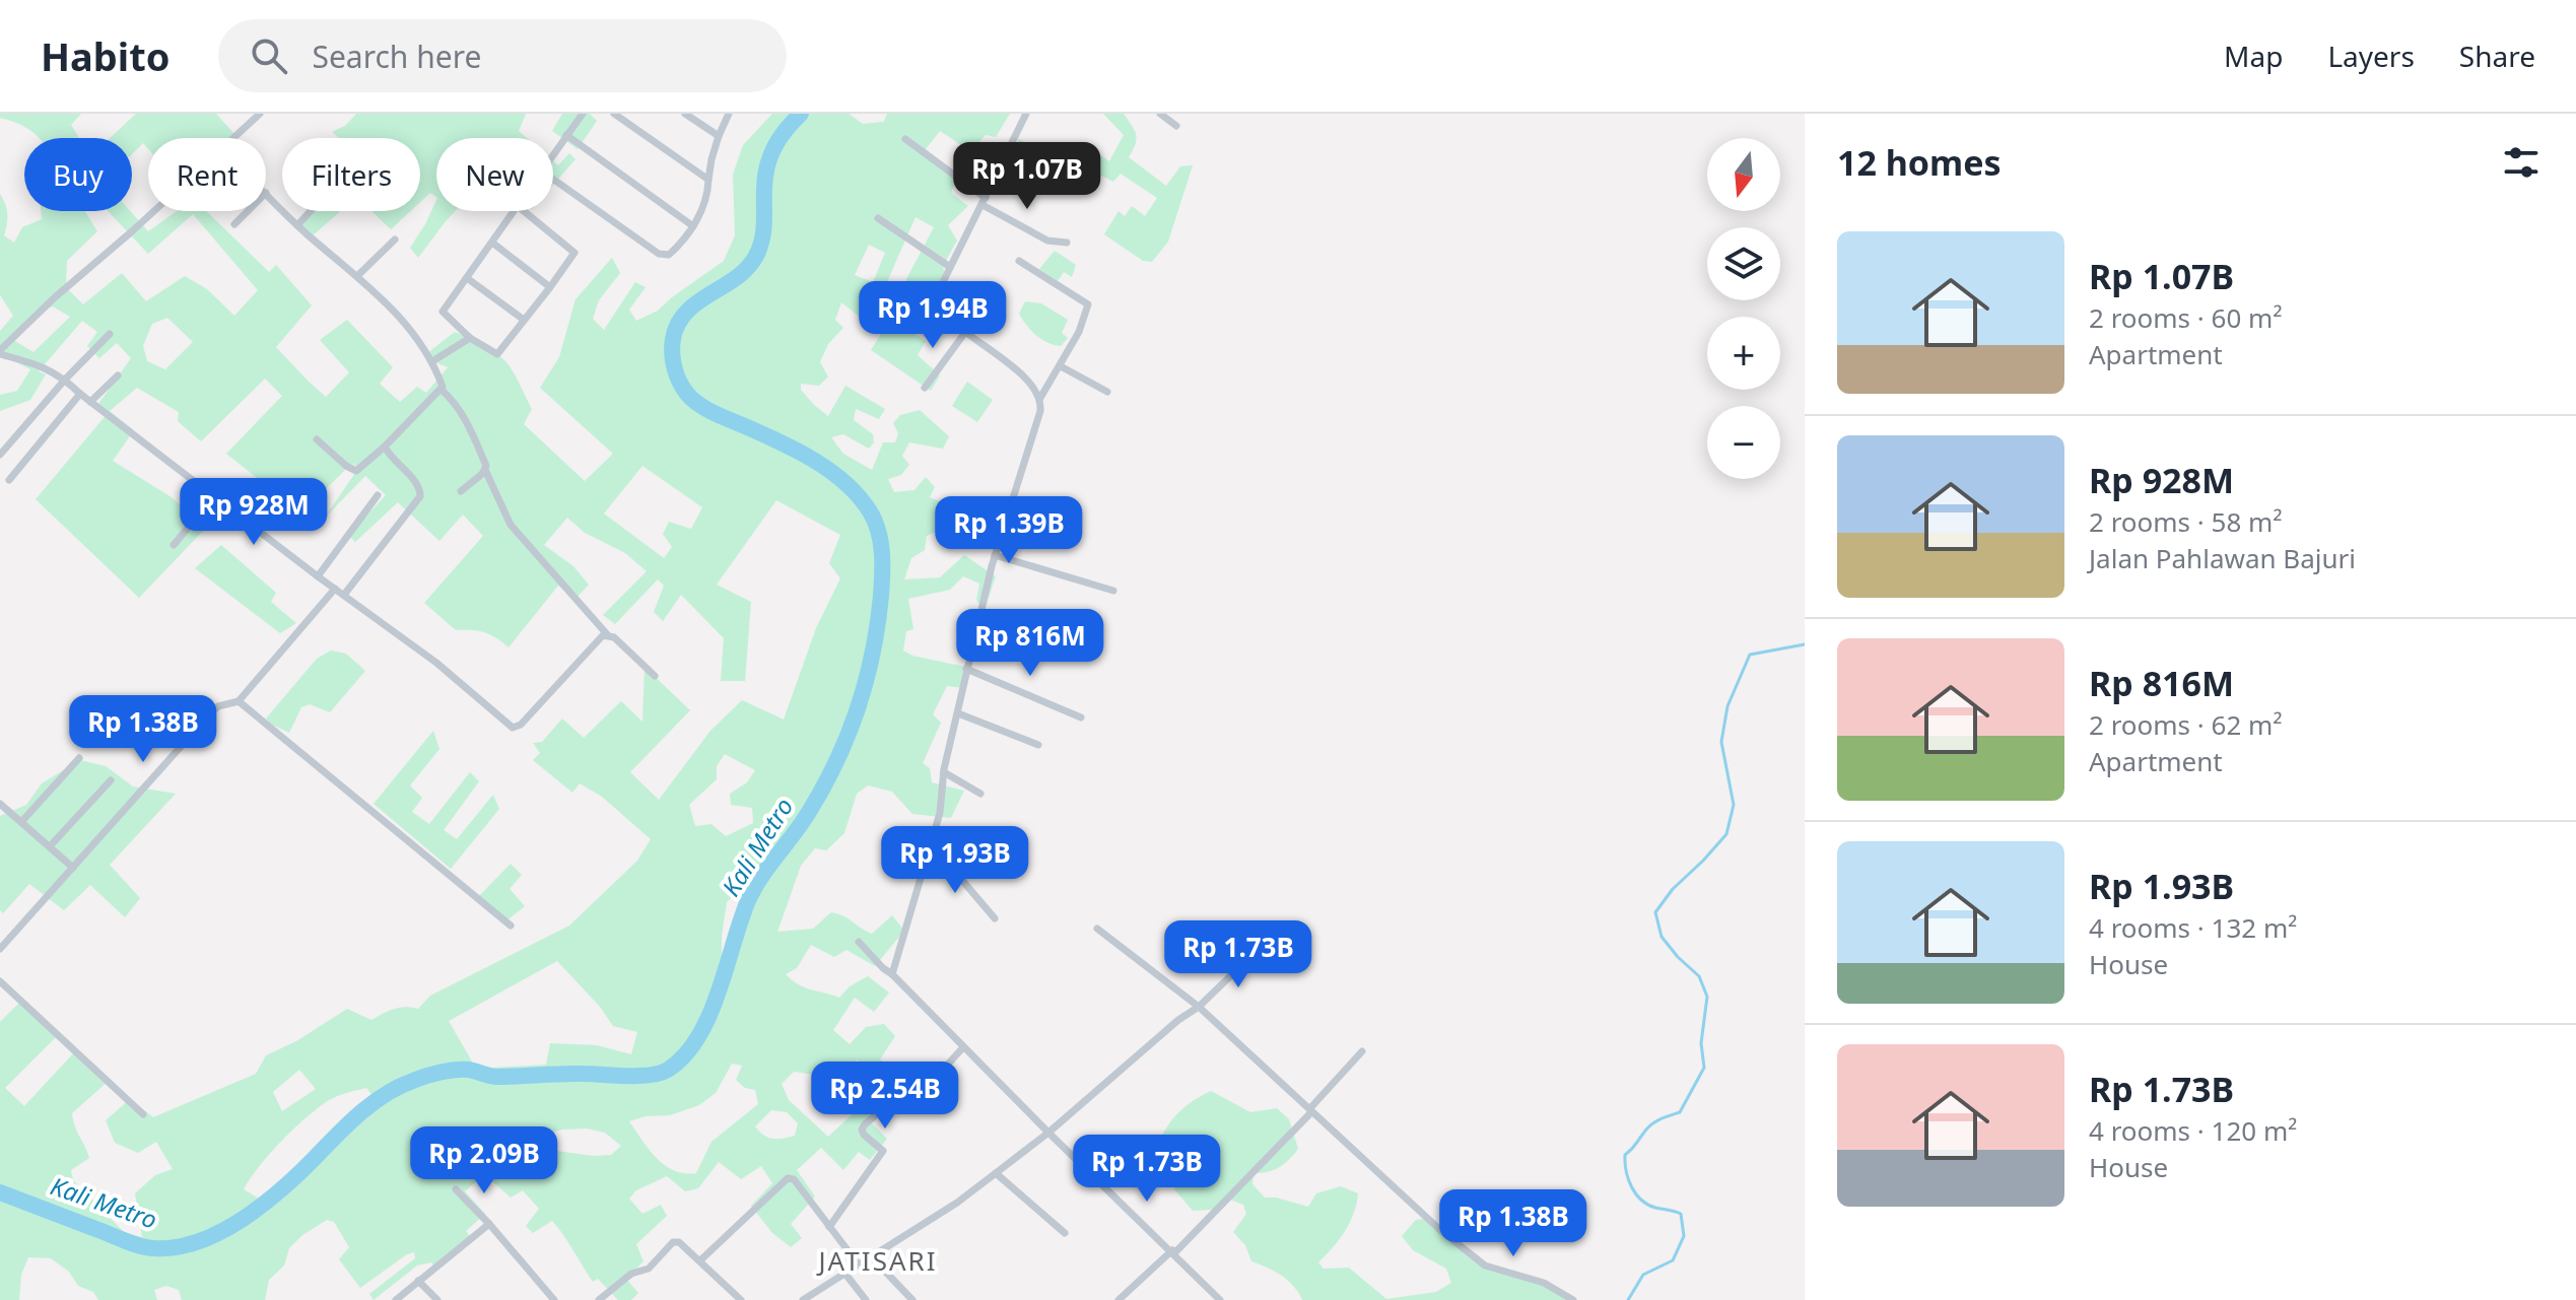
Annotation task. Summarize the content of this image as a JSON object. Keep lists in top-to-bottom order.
{
  "districts": ["JATISARI"],
  "water": ["Kali Metro"],
  "north": "bottom",
  "page": {
    "header": "Habito",
    "search": "Search here",
    "nav": ["Map", "Layers", "Share"],
    "heading": "12 homes",
    "map_buttons": ["+", "−"],
    "chip": [
      "Buy",
      "Rent",
      "Filters",
      "New"
    ],
    "price": [
      "Rp 1.07B",
      "Rp 1.94B",
      "Rp 928M",
      "Rp 1.39B",
      "Rp 816M",
      "Rp 1.38B",
      "Rp 1.93B",
      "Rp 1.73B",
      "Rp 2.54B",
      "Rp 2.09B",
      "Rp 1.73B",
      "Rp 1.38B"
    ],
    "list": [
      {
        "name": "Rp 1.07B",
        "note": "2 rooms · 60 m² · Apartment"
      },
      {
        "name": "Rp 928M",
        "note": "2 rooms · 58 m² · Jalan Pahlawan Bajuri"
      },
      {
        "name": "Rp 816M",
        "note": "2 rooms · 62 m² · Apartment"
      },
      {
        "name": "Rp 1.93B",
        "note": "4 rooms · 132 m² · House"
      },
      {
        "name": "Rp 1.73B",
        "note": "4 rooms · 120 m² · House"
      }
    ]
  }
}
